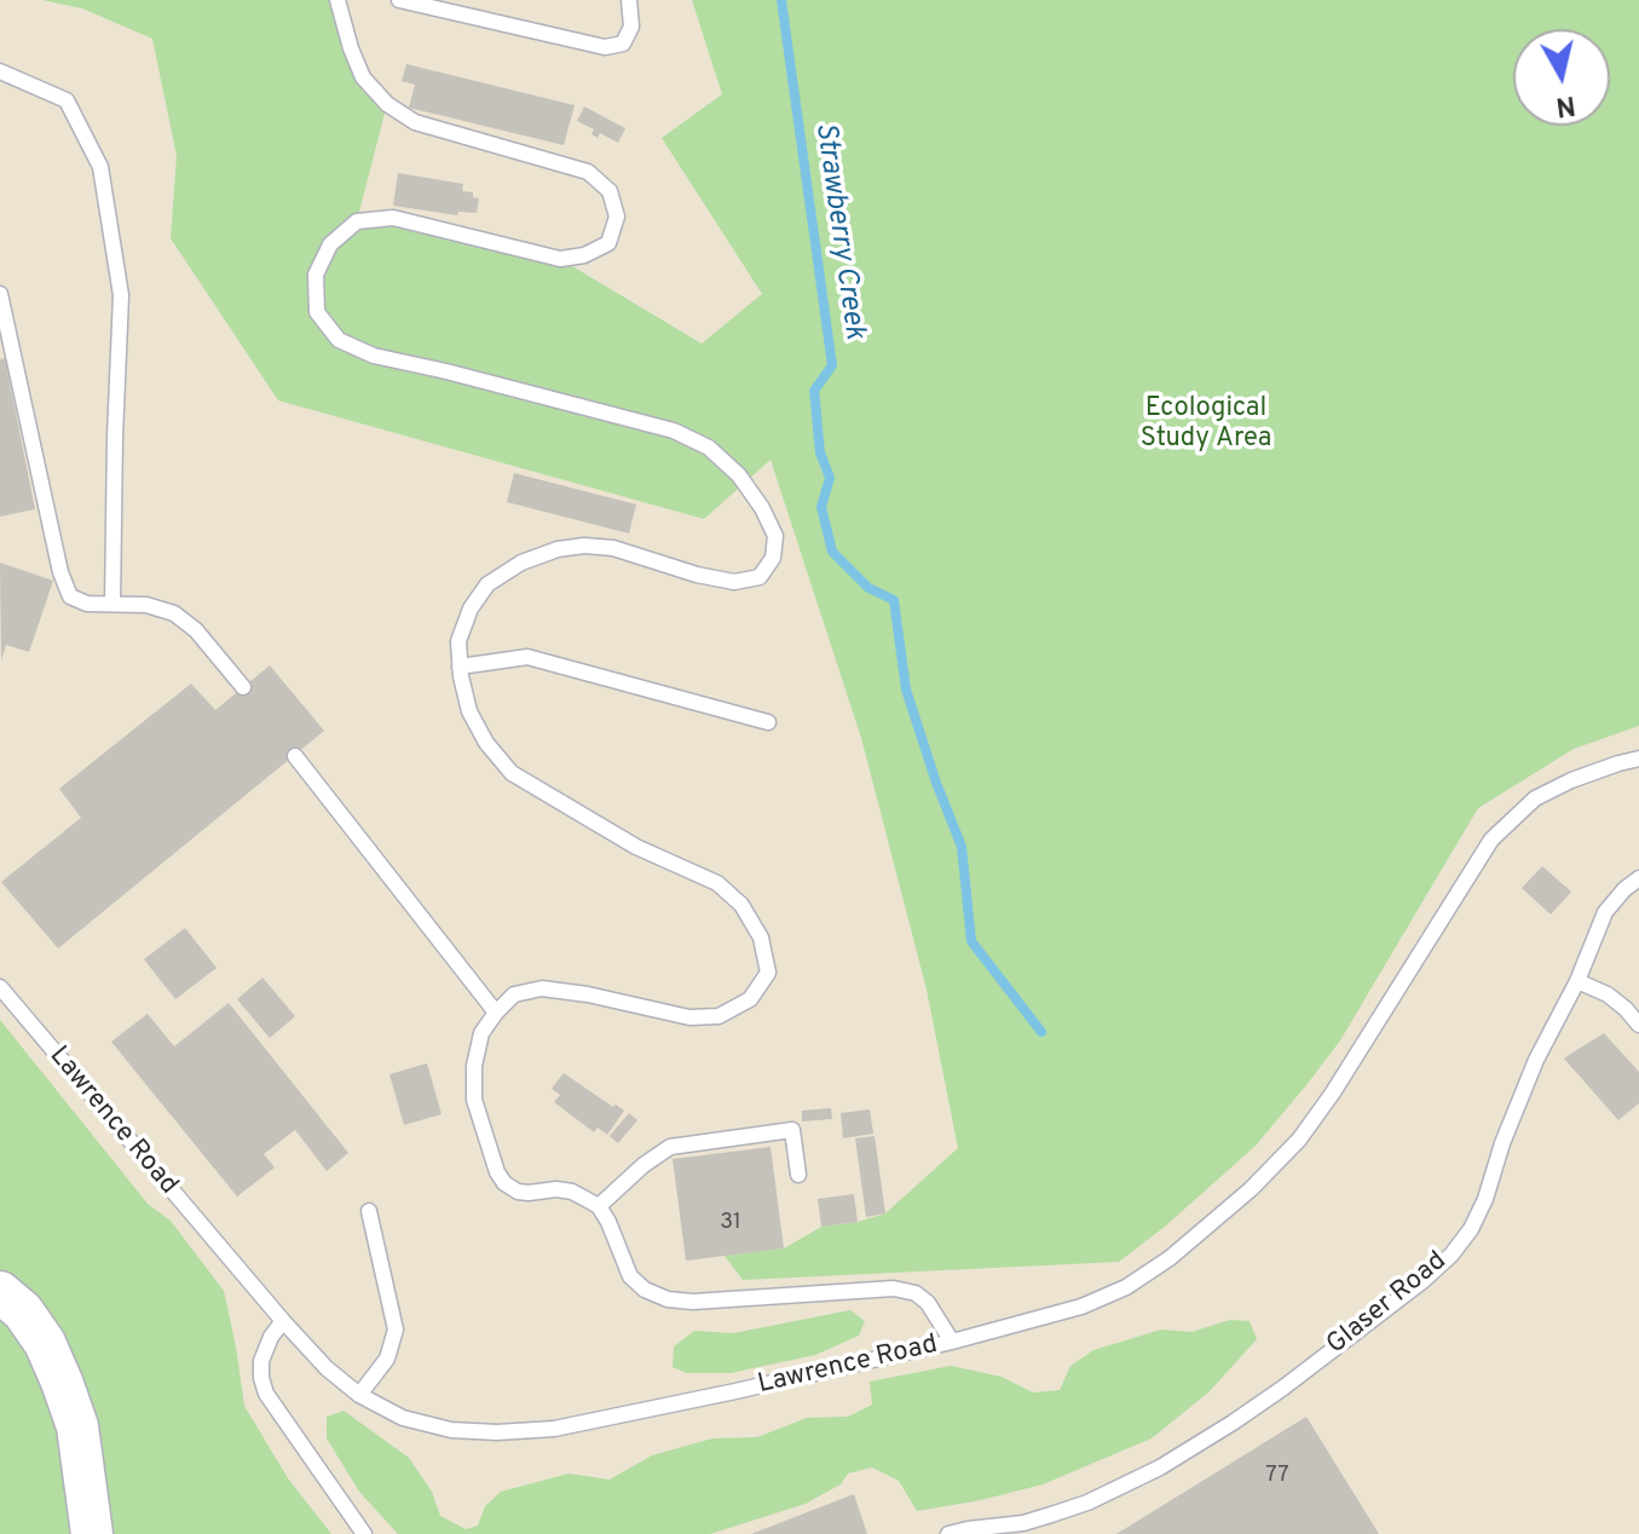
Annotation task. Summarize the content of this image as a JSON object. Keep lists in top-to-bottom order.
{
  "streets": {
    "lane": ["Lawrence Road", "Glaser Road"]
  },
  "water": ["Strawberry Creek"],
  "parks": ["Ecological Study Area"],
  "house_numbers": ["31", "77"],
  "north": "bottom"
}
